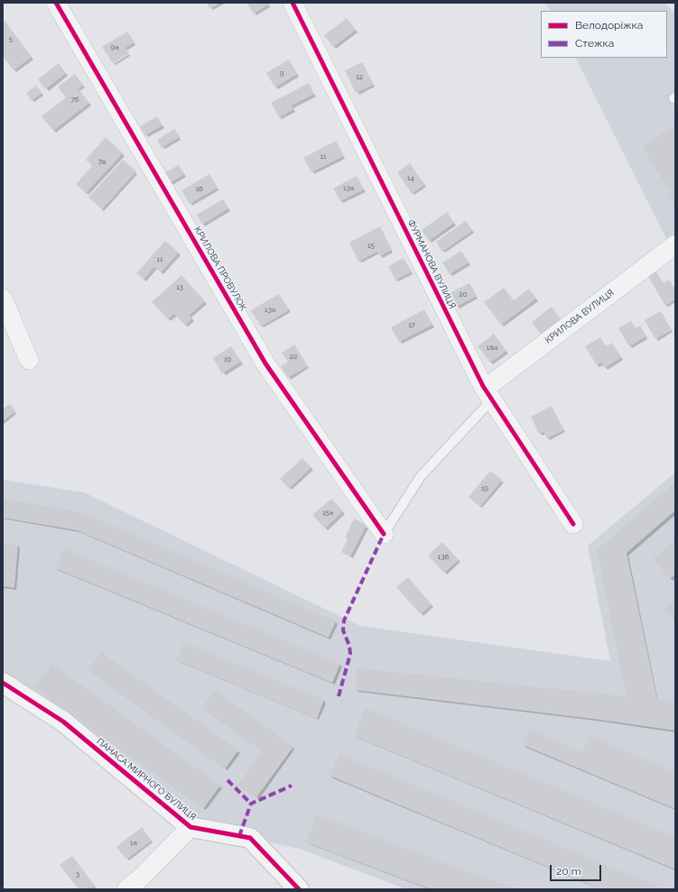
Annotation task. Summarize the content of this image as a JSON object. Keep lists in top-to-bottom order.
{
  "streets": {
    "street": [
      "ФУРМАНОВА ВУЛИЦЯ",
      "КРИЛОВА ПРОВУЛОК",
      "КРИЛОВА ВУЛИЦЯ",
      "ПАНАСА МИРНОГО ВУЛИЦЯ"
    ]
  },
  "crossings": [
    ["ФУРМАНОВА ВУЛИЦЯ", "КРИЛОВА ВУЛИЦЯ"]
  ],
  "house_numbers": [
    "5",
    "9а",
    "9",
    "12",
    "7б",
    "11",
    "7в",
    "14",
    "13а",
    "16",
    "15",
    "11",
    "13",
    "20",
    "13а",
    "17",
    "18а",
    "22",
    "19",
    "19",
    "15а",
    "13б",
    "1а",
    "3"
  ],
  "legend": ["Велодоріжка", "Стежка"],
  "scale_bar": "20 m"
}
